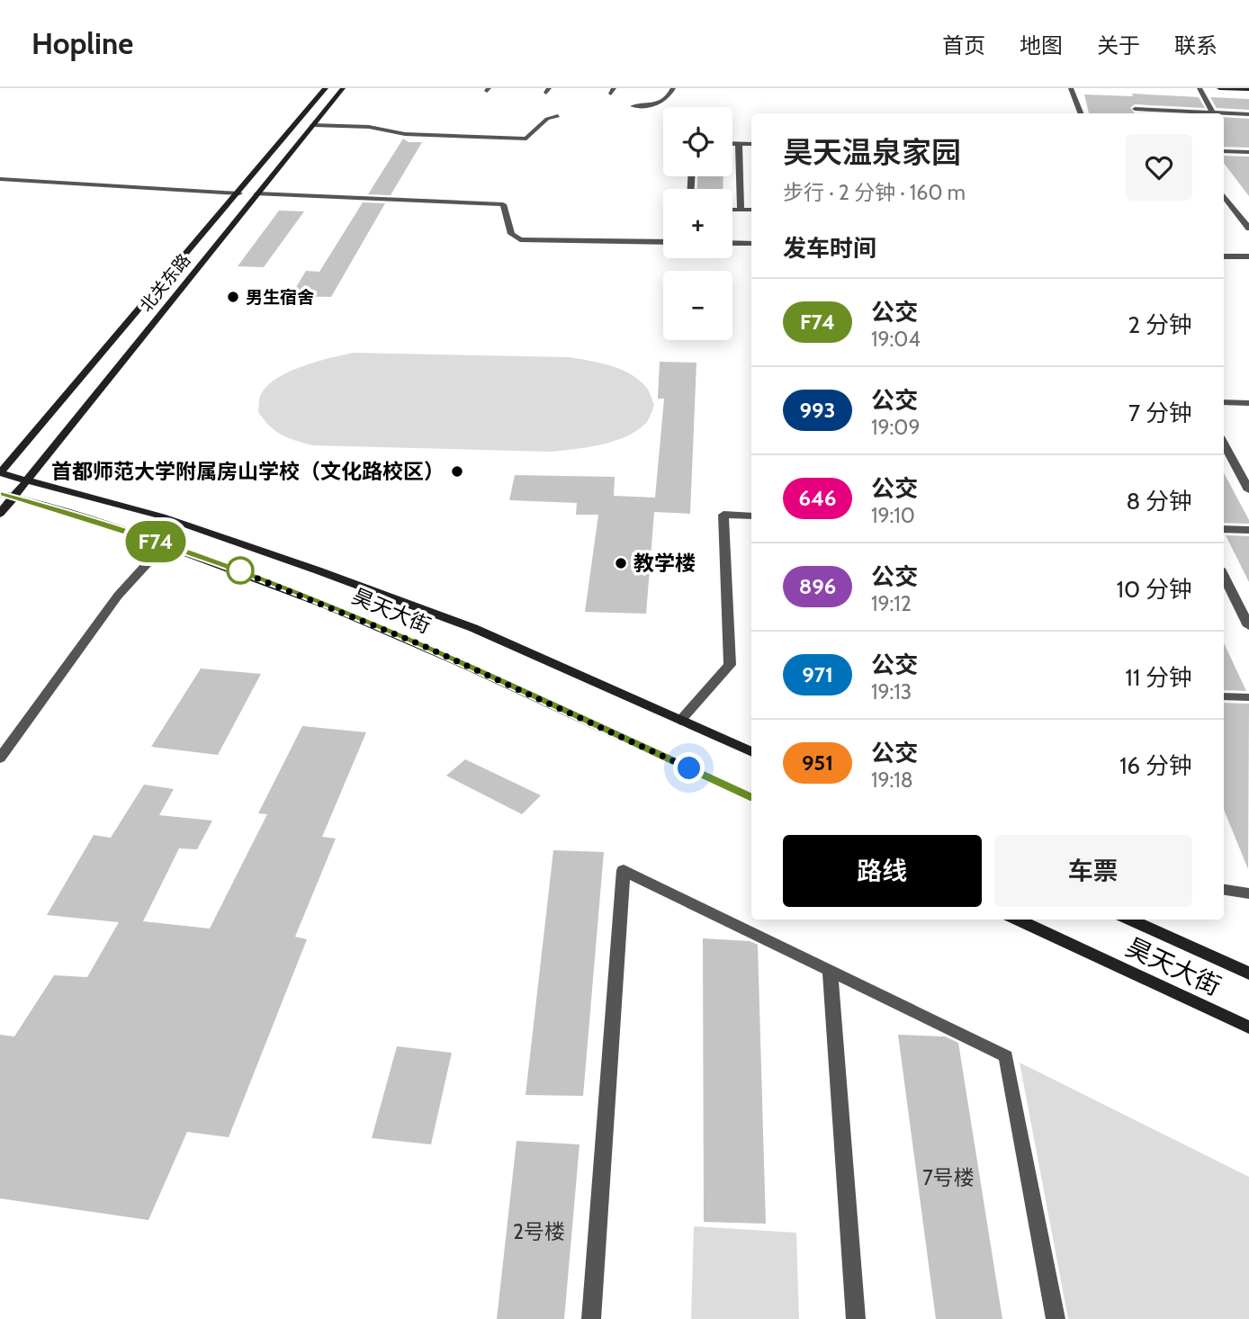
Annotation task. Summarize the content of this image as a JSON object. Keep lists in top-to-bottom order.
{
  "streets": {
    "main road": ["北关东路", "昊天大街"]
  },
  "crossings": [
    ["北关东路", "昊天大街"]
  ],
  "places": ["男生宿舍", "首都师范大学附属房山学校（文化路校区）", "教学楼"],
  "lines": ["bus line F74"],
  "house_numbers": ["7号楼", "2号楼"],
  "page": {
    "header": "Hopline",
    "nav": [
      "首页",
      "地图",
      "关于",
      "联系"
    ],
    "on_map": "F74",
    "map_buttons": ["+", "−"],
    "heading": [
      ["昊天温泉家园", "步行 · 2 分钟 · 160 m"],
      "发车时间"
    ],
    "list": [
      {
        "mark": "F74",
        "name": "公交",
        "note": "19:04",
        "value": "2 分钟"
      },
      {
        "mark": "993",
        "name": "公交",
        "note": "19:09",
        "value": "7 分钟"
      },
      {
        "mark": "646",
        "name": "公交",
        "note": "19:10",
        "value": "8 分钟"
      },
      {
        "mark": "896",
        "name": "公交",
        "note": "19:12",
        "value": "10 分钟"
      },
      {
        "mark": "971",
        "name": "公交",
        "note": "19:13",
        "value": "11 分钟"
      },
      {
        "mark": "951",
        "name": "公交",
        "note": "19:18",
        "value": "16 分钟"
      }
    ],
    "buttons": ["路线", "车票"]
  }
}
